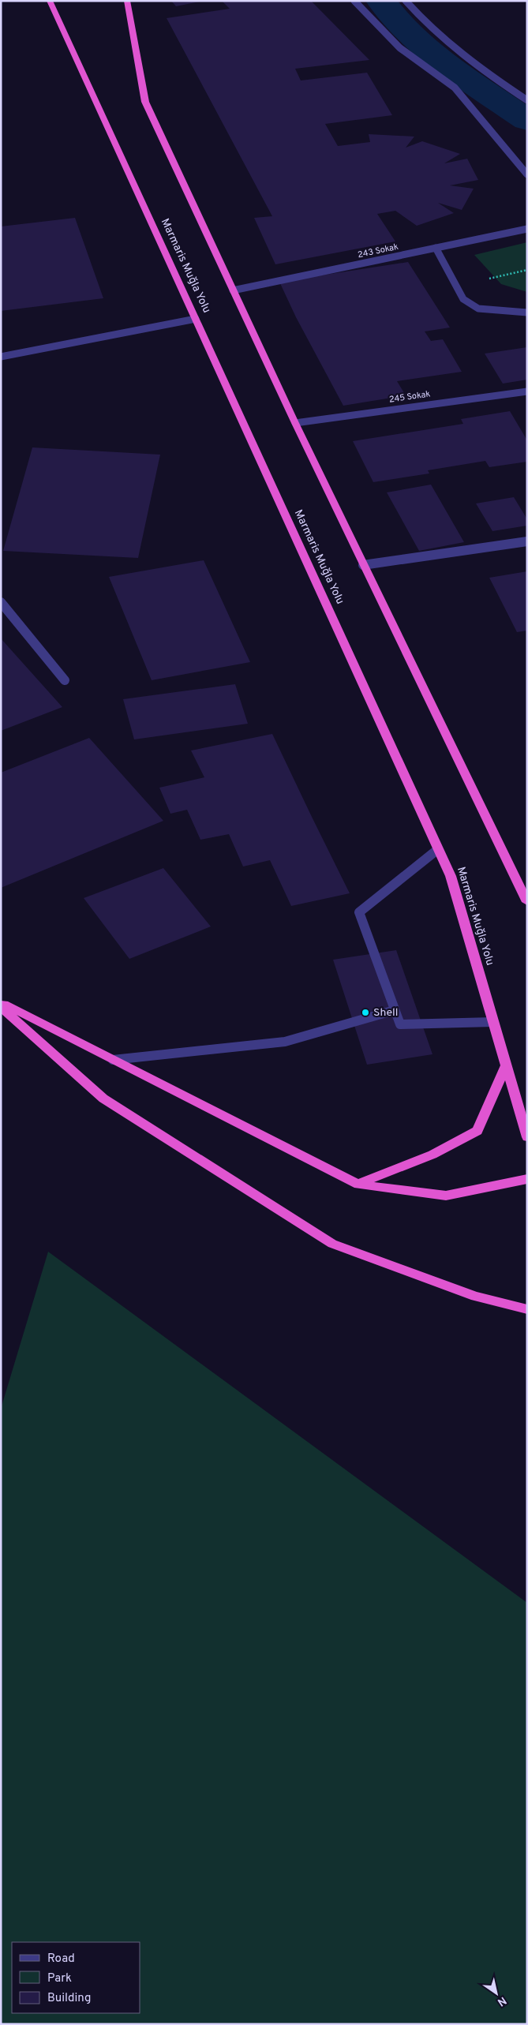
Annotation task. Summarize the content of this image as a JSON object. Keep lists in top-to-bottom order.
{
  "streets": {
    "highway": ["Marmaris Muğla Yolu"],
    "street": ["243 Sokak", "245 Sokak"]
  },
  "places": ["Shell"],
  "legend": ["Road", "Park", "Building"],
  "north": "bottom right"
}
